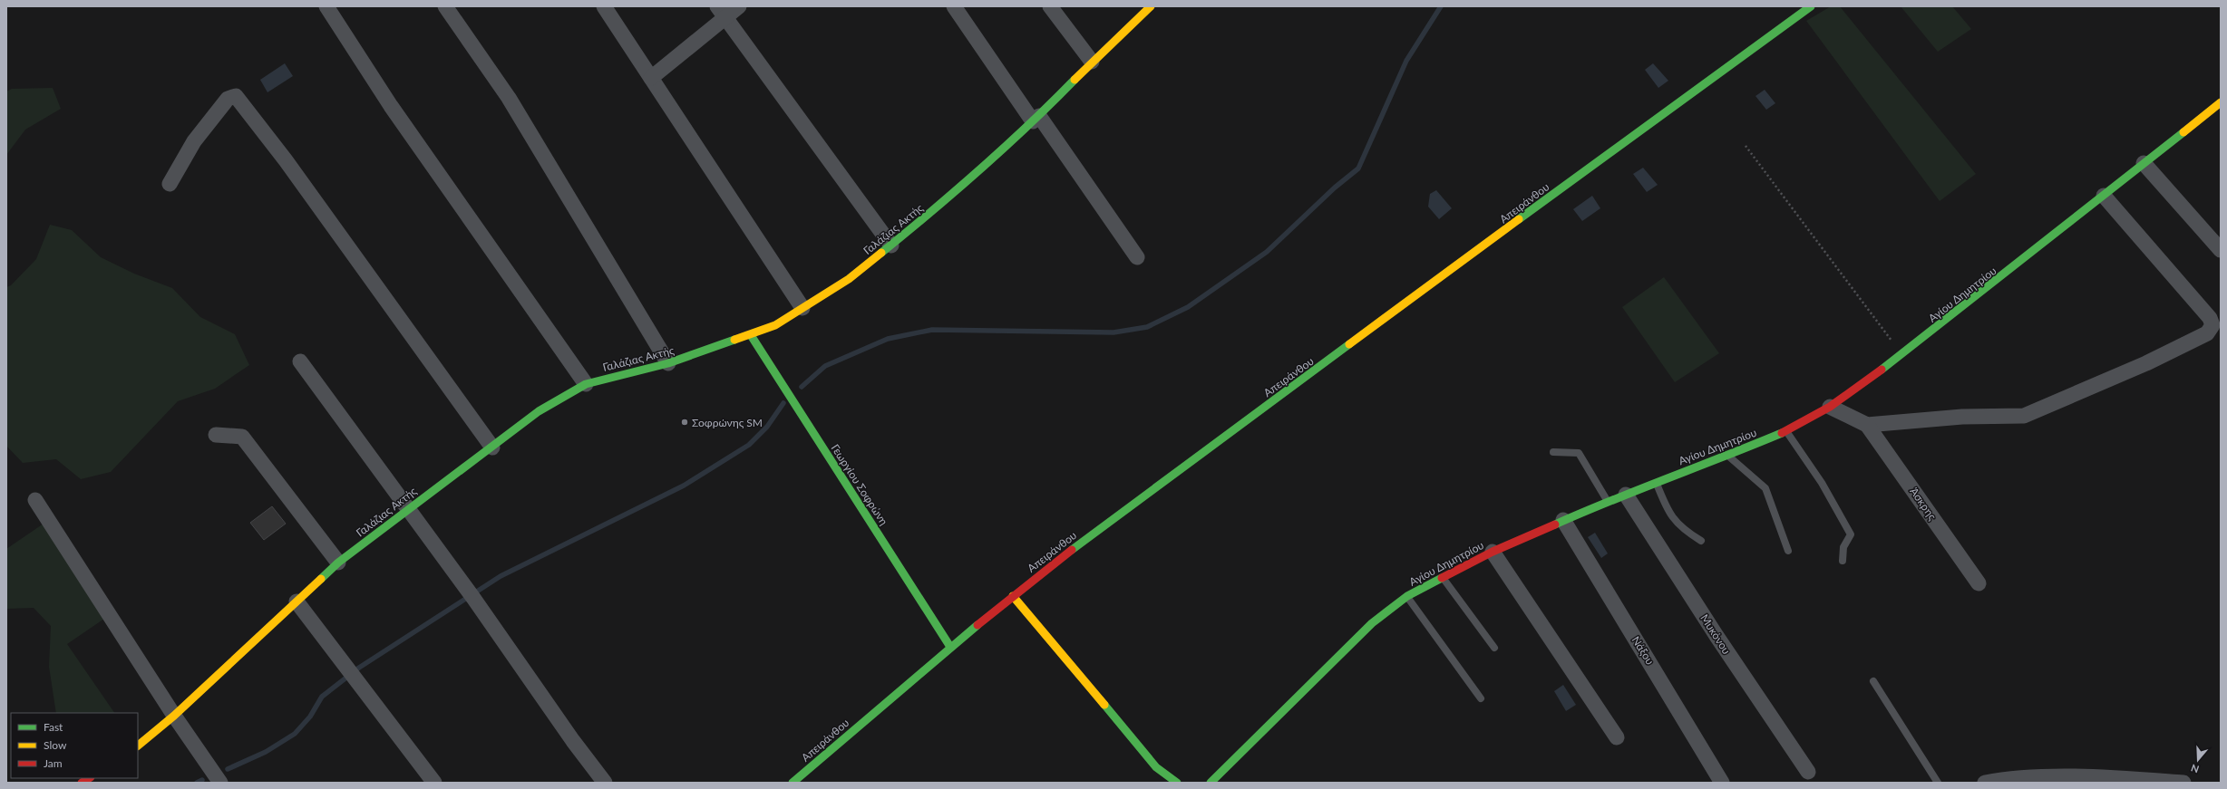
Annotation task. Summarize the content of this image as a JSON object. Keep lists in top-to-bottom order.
{
  "streets": {
    "street": [
      "Απειράνθου",
      "Γαλάζιας Ακτής",
      "Αγίου Δημητρίου",
      "Γεωργίου Σοφρώνη",
      "Άσκρης",
      "Μυκόνου",
      "Νάξου"
    ]
  },
  "crossings": [
    ["Απειράνθου", "Γεωργίου Σοφρώνη"],
    ["Γαλάζιας Ακτής", "Γεωργίου Σοφρώνη"],
    ["Αγίου Δημητρίου", "Μυκόνου"],
    ["Αγίου Δημητρίου", "Νάξου"]
  ],
  "places": ["Σοφρώνης SM"],
  "legend": ["Fast", "Slow", "Jam"],
  "north": "bottom"
}
